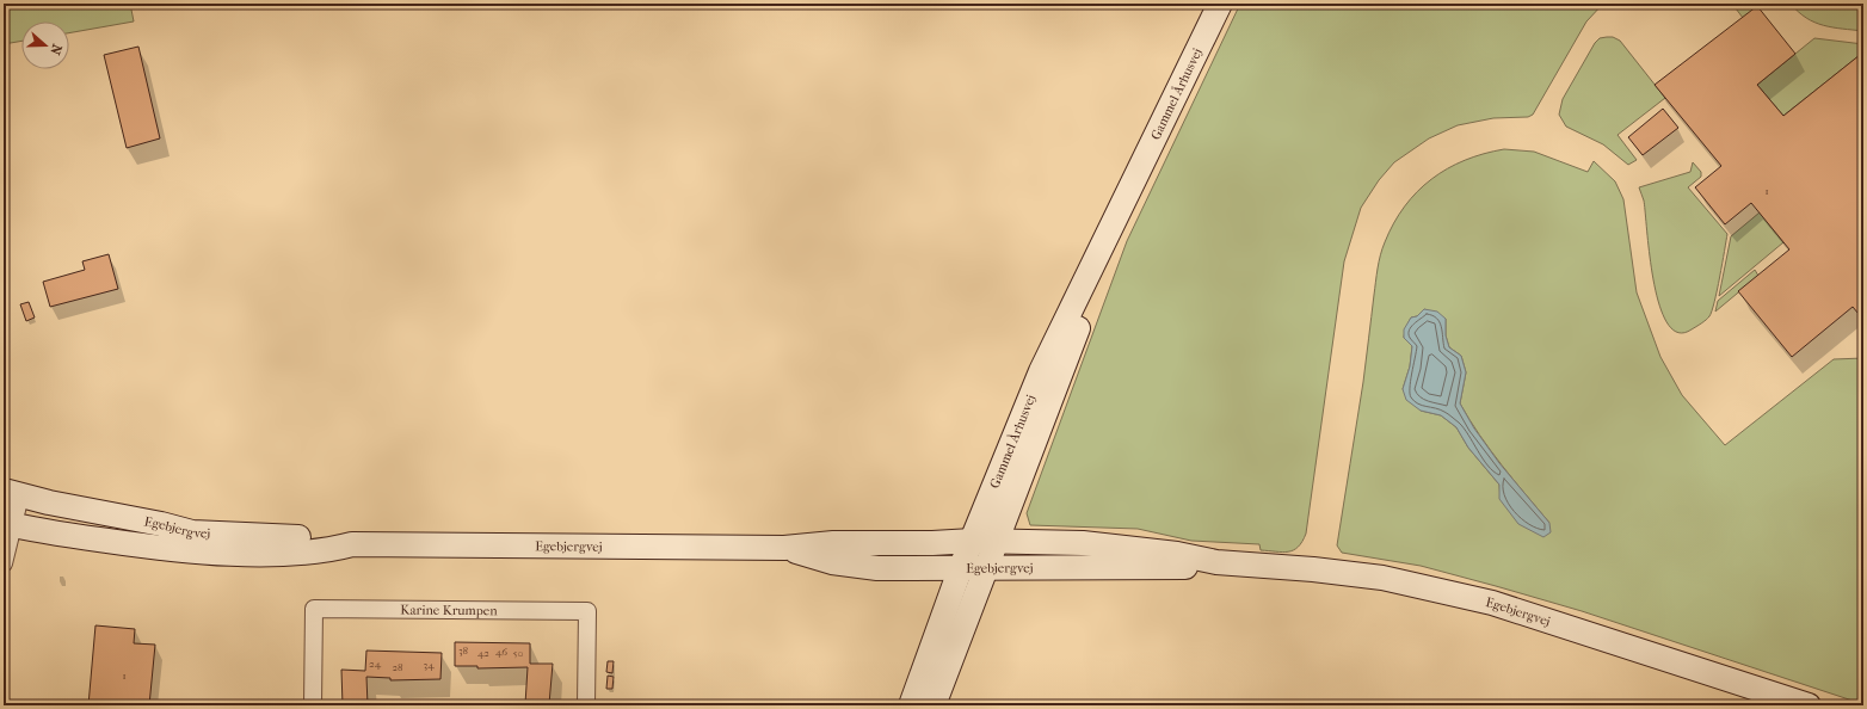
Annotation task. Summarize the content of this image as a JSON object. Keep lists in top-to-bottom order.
{
  "streets": {
    "street": ["Gammel Århusvej", "Egebjergvej", "Karine Krumpen"]
  },
  "crossings": [
    ["Gammel Århusvej", "Egebjergvej"]
  ],
  "house_numbers": [
    "1",
    "38",
    "46",
    "42",
    "50",
    "24",
    "34",
    "28",
    "1"
  ],
  "north": "right"
}
